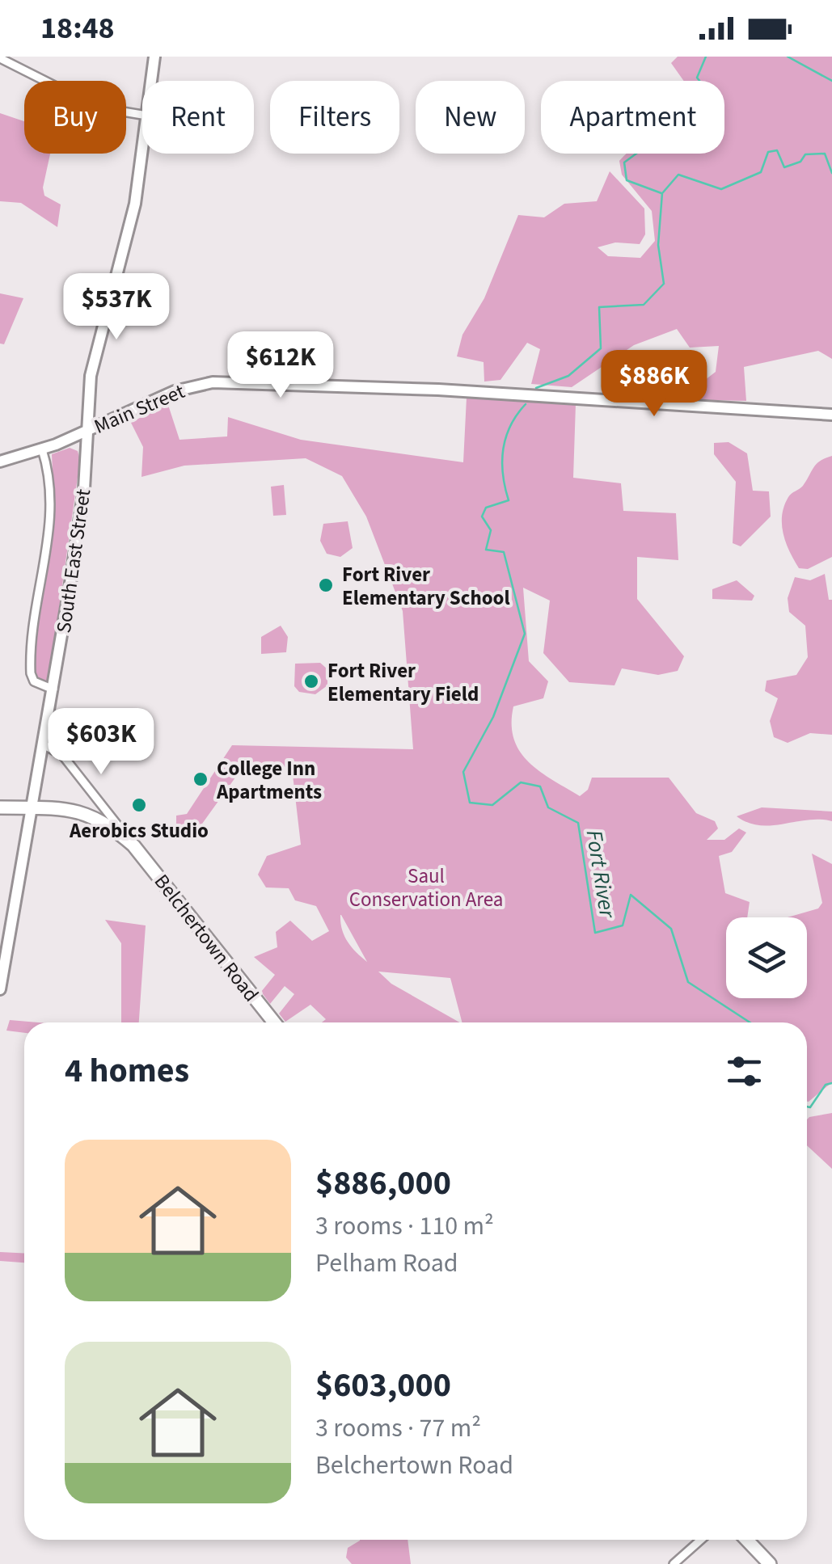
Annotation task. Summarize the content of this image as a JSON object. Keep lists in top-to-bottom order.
{
  "streets": {
    "highway": ["Belchertown Road"],
    "main road": ["Main Street", "South East Street"]
  },
  "crossings": [
    ["Main Street", "South East Street"],
    ["South East Street", "Belchertown Road"]
  ],
  "water": ["Fort River"],
  "parks": ["Saul Conservation Area"],
  "places": [
    "Fort River Elementary School",
    "Fort River Elementary Field",
    "College Inn Apartments",
    "Aerobics Studio"
  ],
  "page": {
    "status": "18:48",
    "chip": [
      "Buy",
      "Rent",
      "Filters",
      "New",
      "Apartment"
    ],
    "price": [
      "$537K",
      "$612K",
      "$886K",
      "$603K"
    ],
    "heading": "4 homes",
    "list": [
      {
        "name": "$886,000",
        "note": "3 rooms · 110 m² · Pelham Road"
      },
      {
        "name": "$603,000",
        "note": "3 rooms · 77 m² · Belchertown Road"
      }
    ]
  }
}
